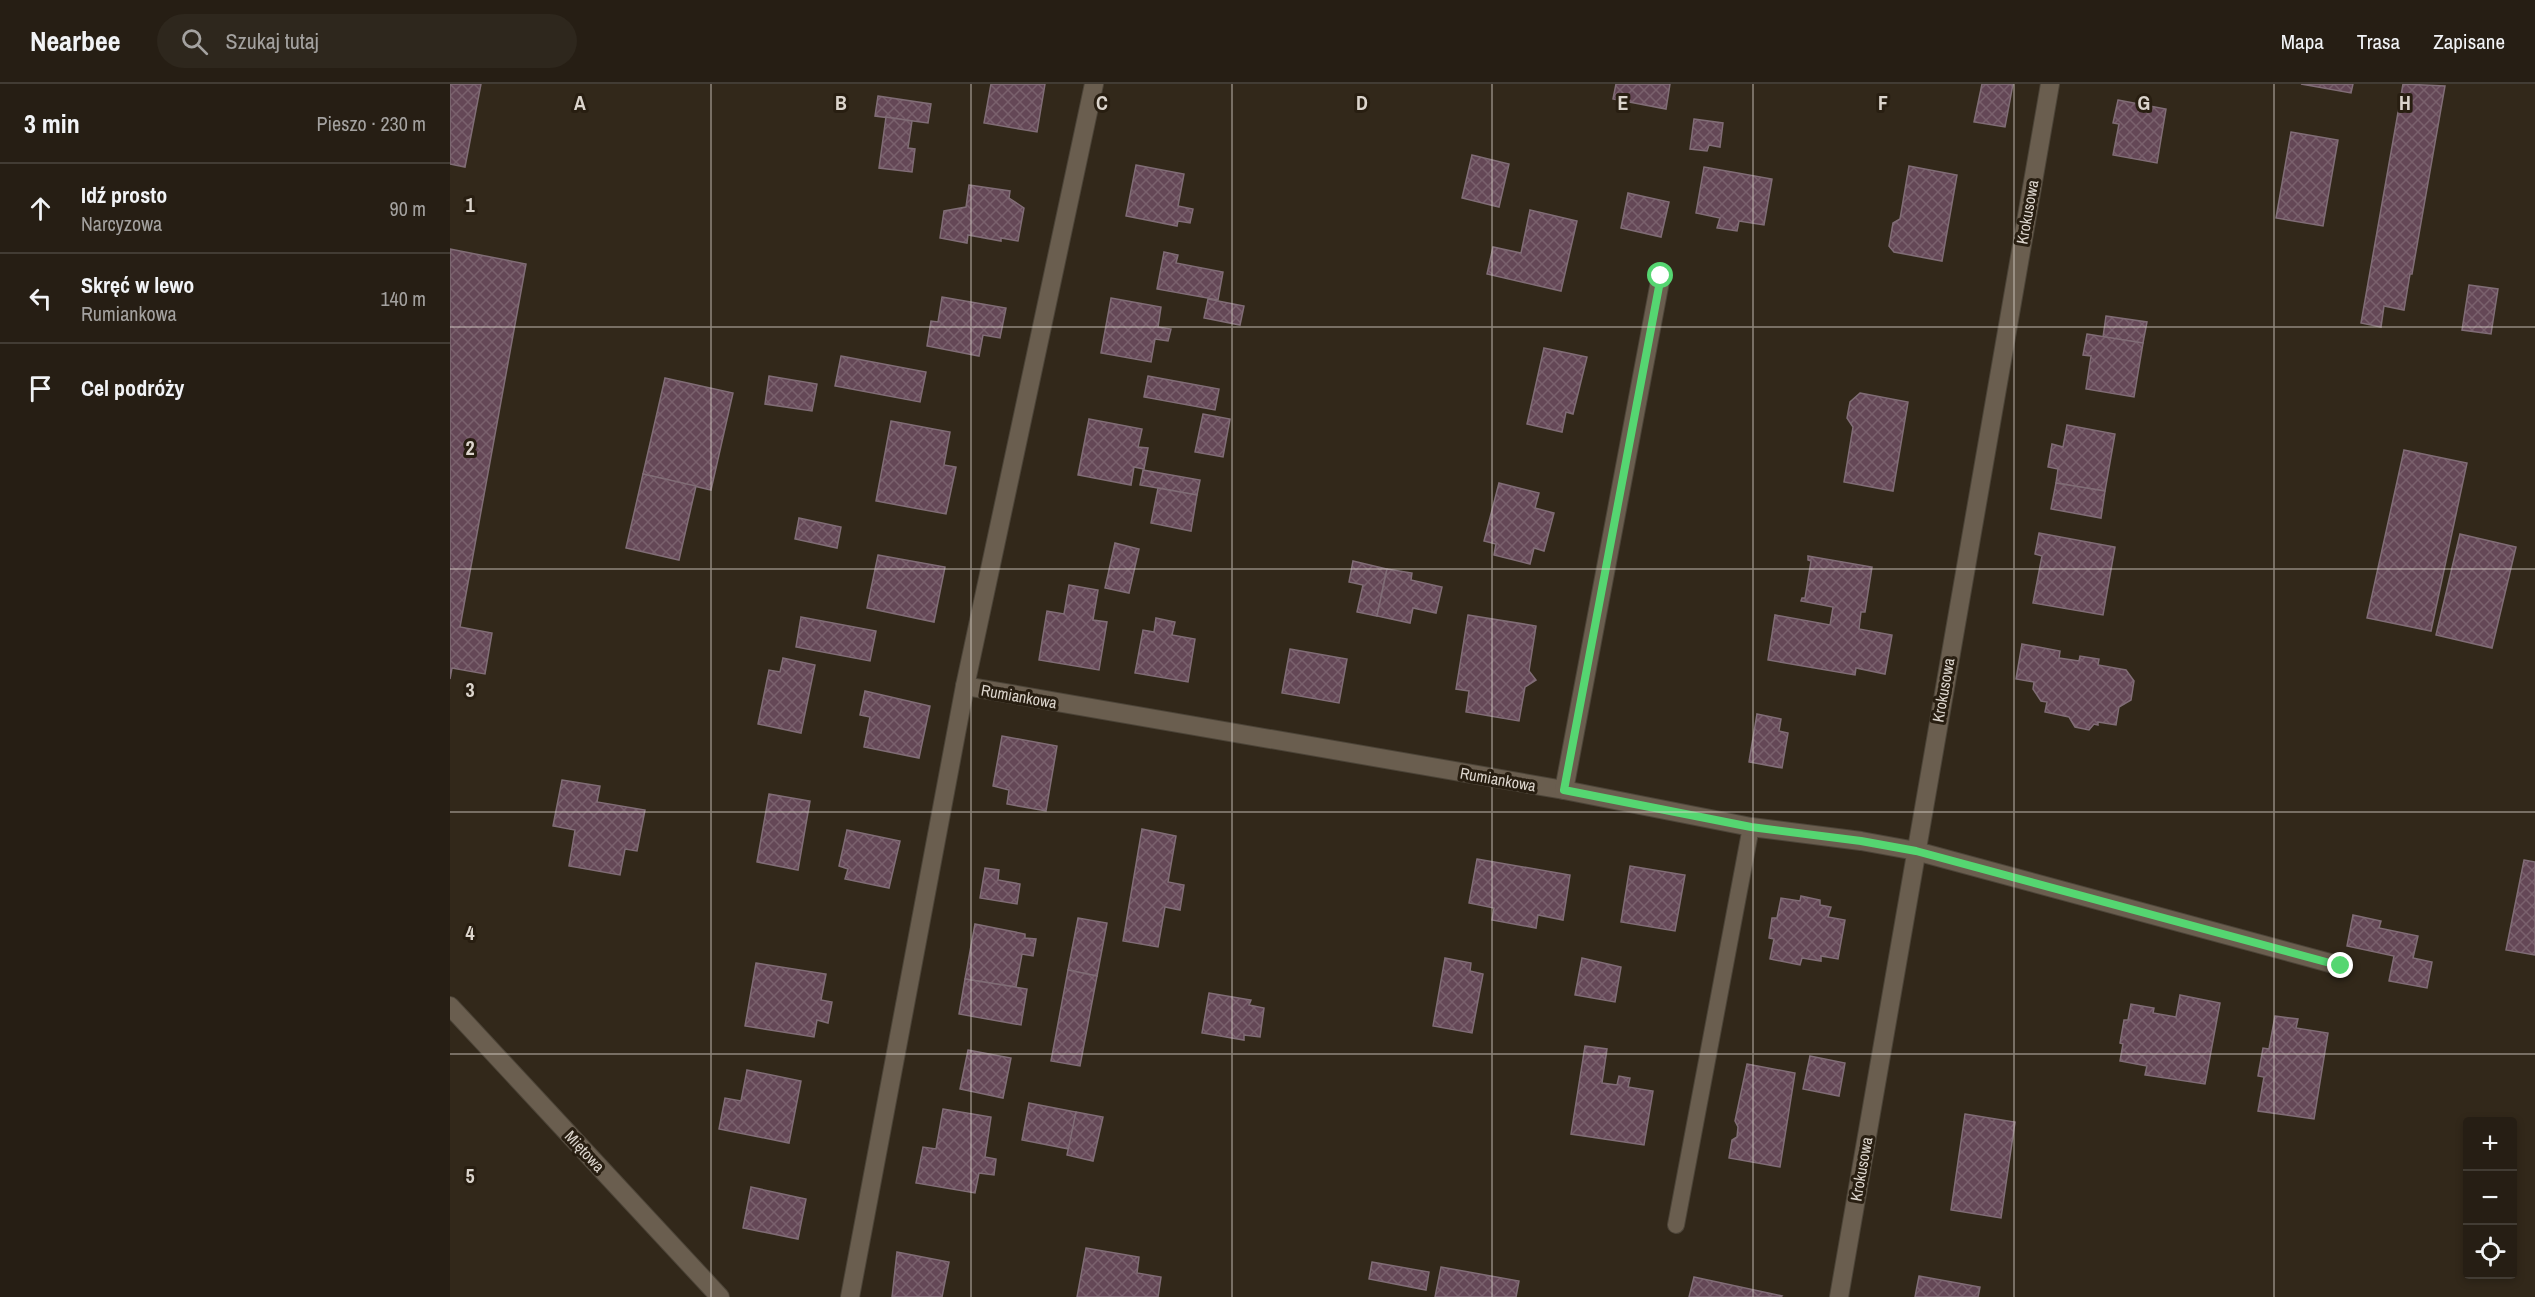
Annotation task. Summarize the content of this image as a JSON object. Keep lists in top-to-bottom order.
{
  "streets": {
    "street": ["Krokusowa", "Rumiankowa", "Miętowa"]
  },
  "crossings": [
    ["Krokusowa", "Rumiankowa"]
  ],
  "page": {
    "header": "Nearbee",
    "search": "Szukaj tutaj",
    "nav": ["Mapa", "Trasa", "Zapisane"],
    "heading": ["3 min", "Pieszo · 230 m"],
    "list": [
      ["Idź prosto", "Narcyzowa", "90 m"],
      ["Skręć w lewo", "Rumiankowa", "140 m"],
      "Cel podróży"
    ],
    "map_buttons": ["+", "−"]
  },
  "grid": {
    "columns": [
      "A",
      "B",
      "C",
      "D",
      "E",
      "F",
      "G",
      "H"
    ],
    "rows": [
      "1",
      "2",
      "3",
      "4",
      "5"
    ]
  }
}
